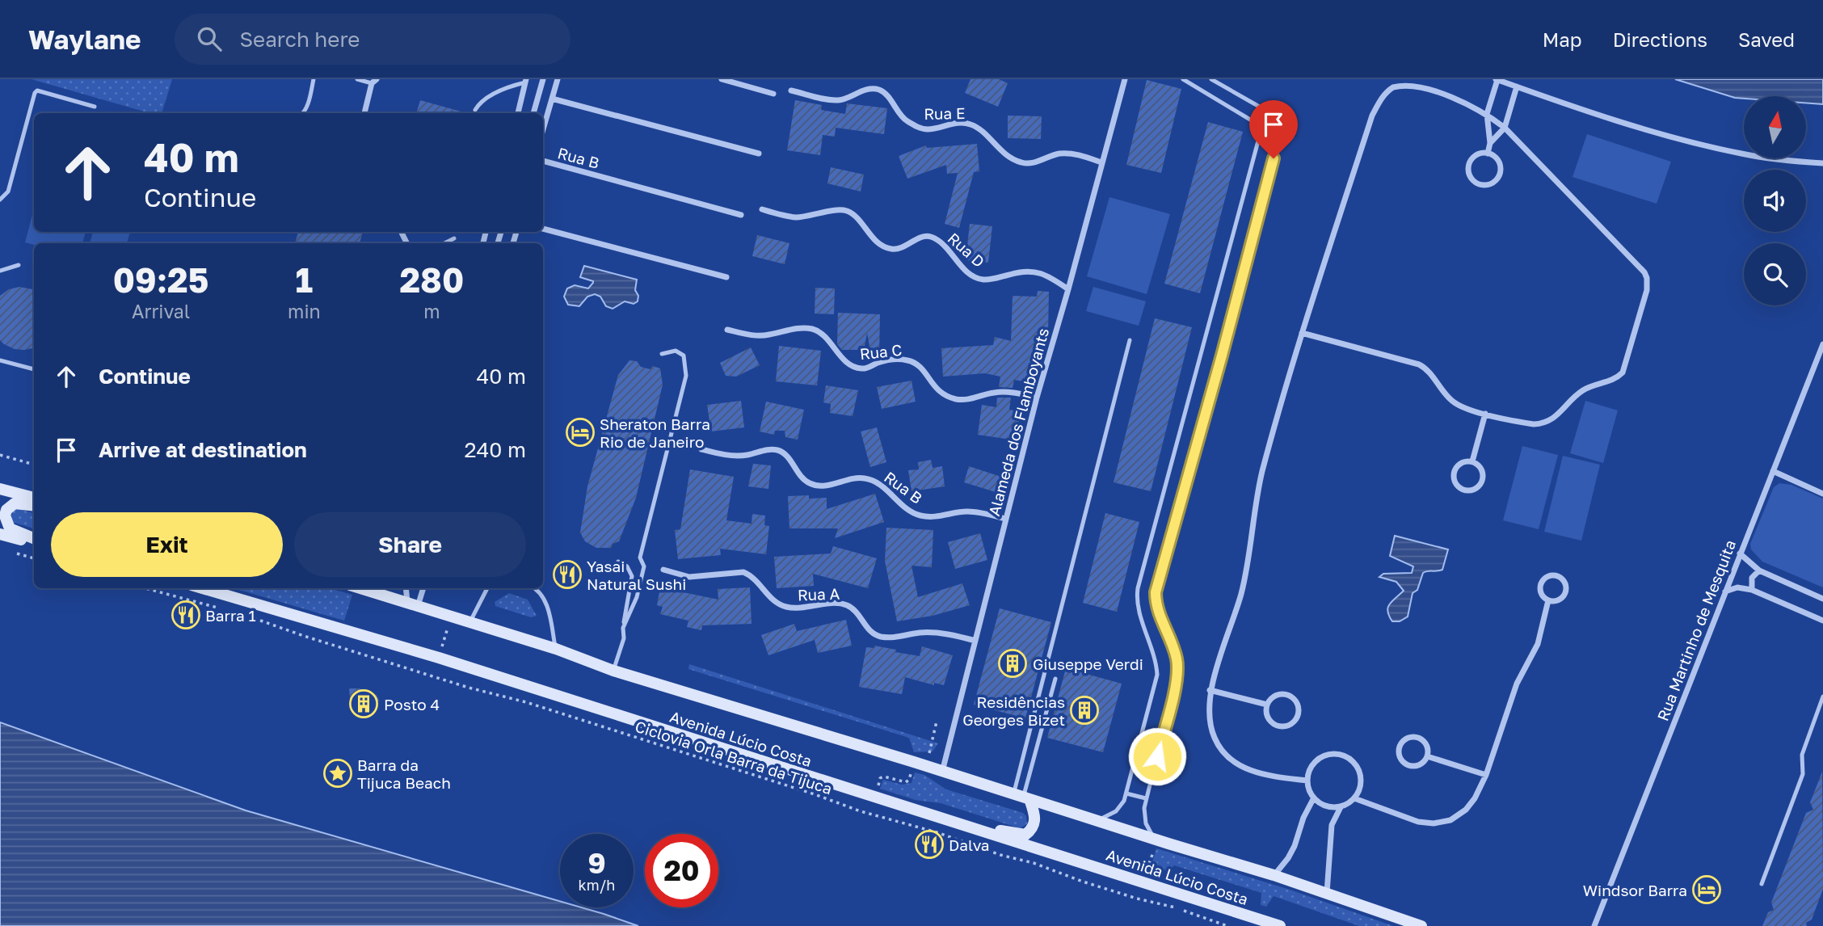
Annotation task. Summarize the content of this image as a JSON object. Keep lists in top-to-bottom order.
{
  "streets": {
    "main road": ["Avenida Lúcio Costa"],
    "street": [
      "Rua E",
      "Rua B",
      "Rua D",
      "Rua C",
      "Alameda dos Flamboyants",
      "Rua A",
      "Rua Martinho de Mesquita"
    ],
    "path": ["Ciclovia Orla Barra da Tijuca"]
  },
  "crossings": [
    ["Rua E", "Alameda dos Flamboyants"],
    ["Rua B", "Alameda dos Flamboyants"],
    ["Rua D", "Alameda dos Flamboyants"],
    ["Rua C", "Alameda dos Flamboyants"],
    ["Alameda dos Flamboyants", "Rua A"],
    ["Alameda dos Flamboyants", "Avenida Lúcio Costa"]
  ],
  "places": {
    "hotel": ["Sheraton Barra Rio de Janeiro", "Windsor Barra"],
    "restaurant": ["Yasai Natural Sushi", "Barra 1", "Dalva"],
    "building": ["Giuseppe Verdi", "Posto 4", "Residências Georges Bizet"],
    "place": ["Barra da Tijuca Beach"]
  },
  "north": "top",
  "page": {
    "header": "Waylane",
    "search": "Search here",
    "nav": ["Map", "Directions", "Saved"],
    "turn": ["40 m", "Continue"],
    "eta": [
      "09:25",
      "Arrival",
      "1",
      "min",
      "280",
      "m"
    ],
    "list": [
      {
        "name": "Continue",
        "value": "40 m"
      },
      {
        "name": "Arrive at destination",
        "value": "240 m"
      }
    ],
    "buttons": ["Exit", "Share"],
    "speed": "9 km/h",
    "limit": "20"
  }
}
